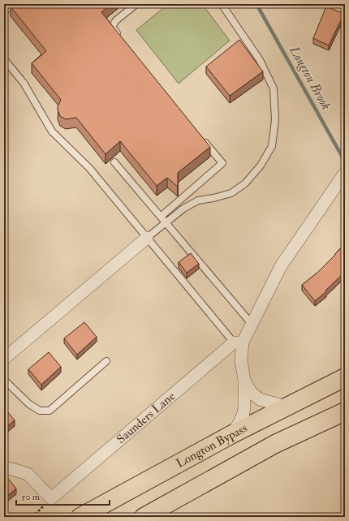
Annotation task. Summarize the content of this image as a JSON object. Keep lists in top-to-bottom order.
{
  "streets": {
    "highway": ["Longton Bypass"],
    "street": ["Saunders Lane"]
  },
  "crossings": [
    ["Saunders Lane", "Longton Bypass"]
  ],
  "water": ["Longton Brook"],
  "scale_bar": "50 m"
}
